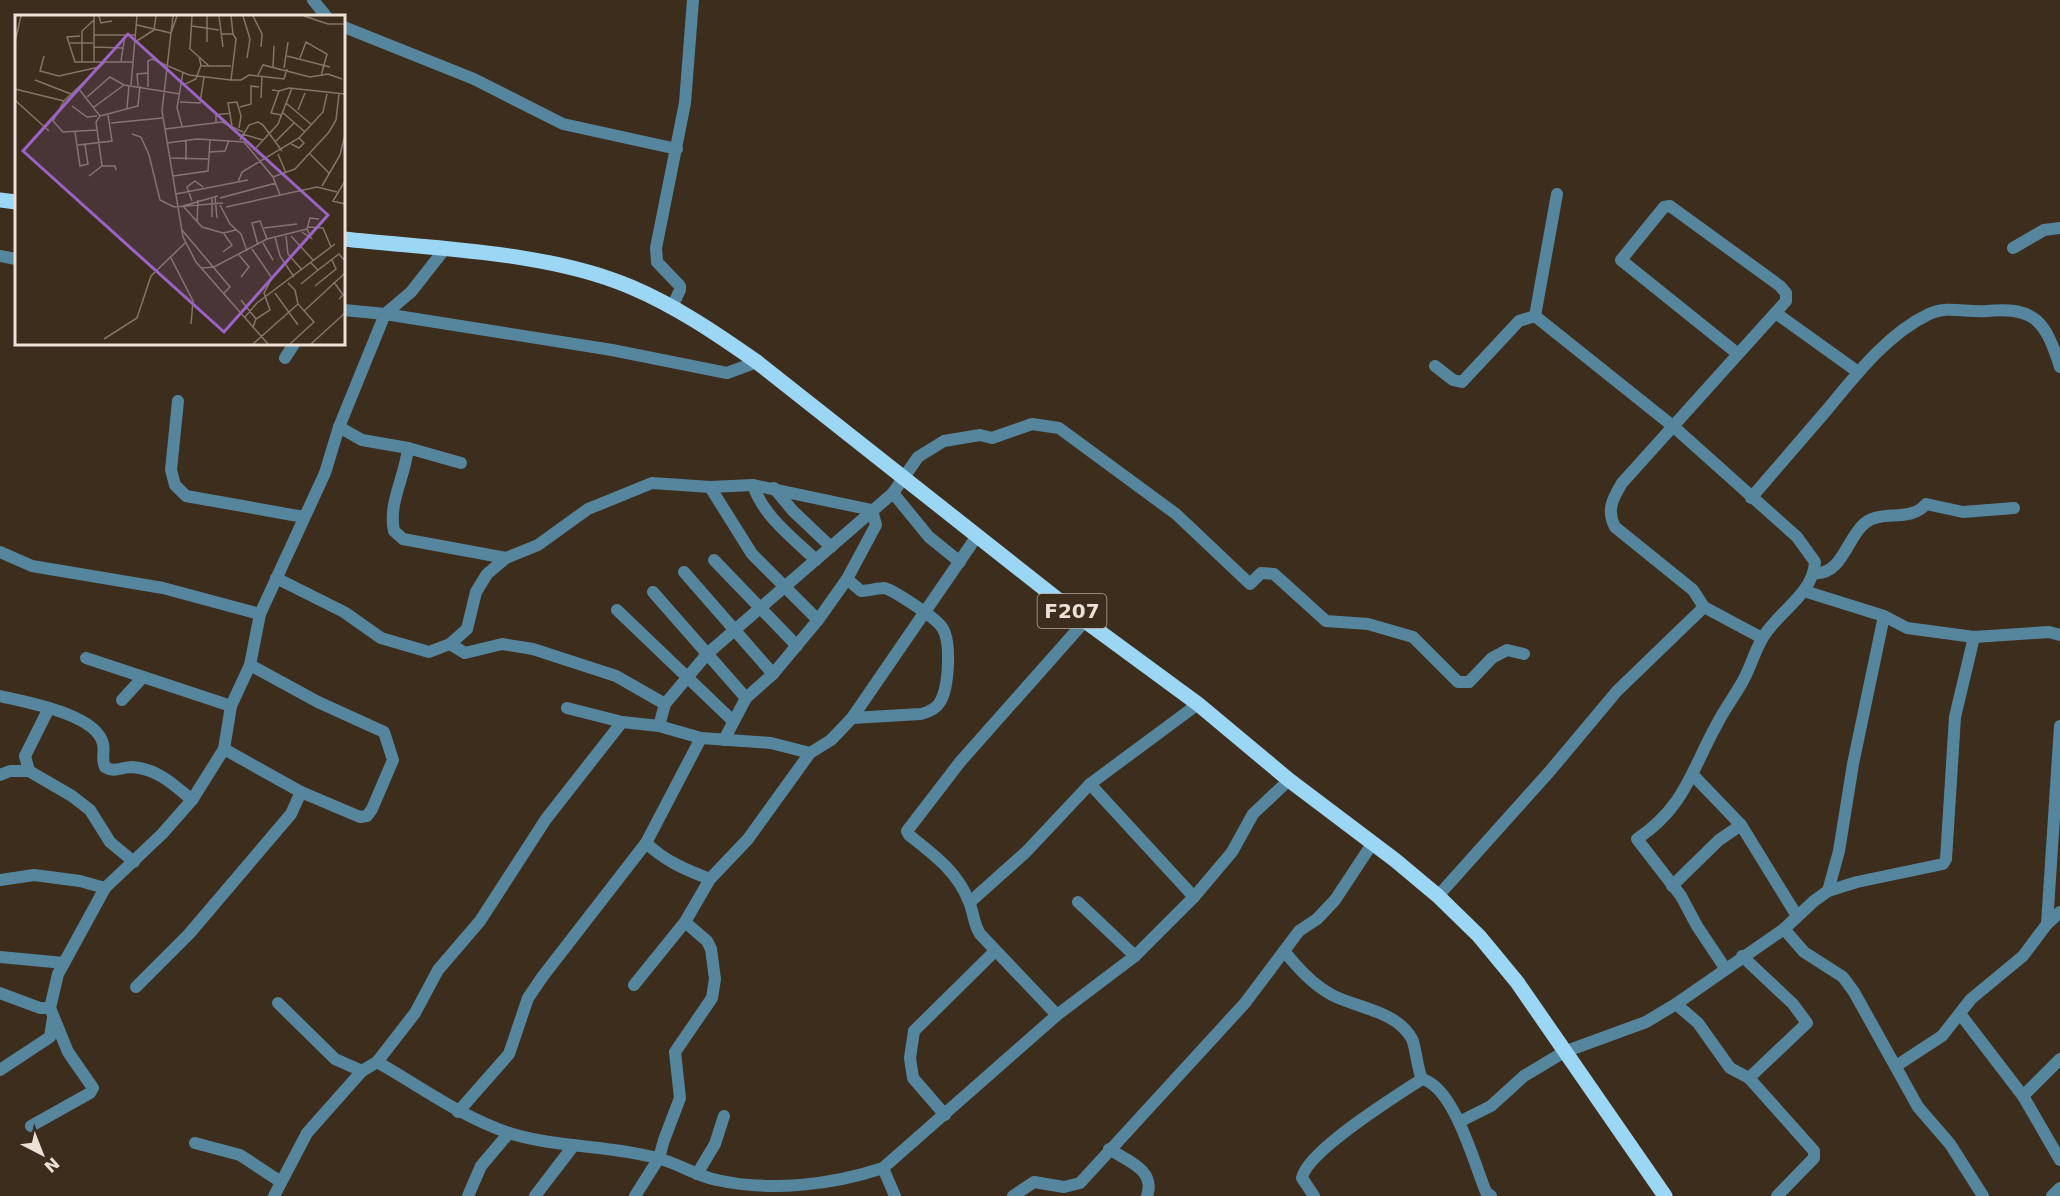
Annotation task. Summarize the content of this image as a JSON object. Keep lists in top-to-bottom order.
{
  "streets": {
    "main road": ["F207"]
  },
  "north": "bottom right"
}
